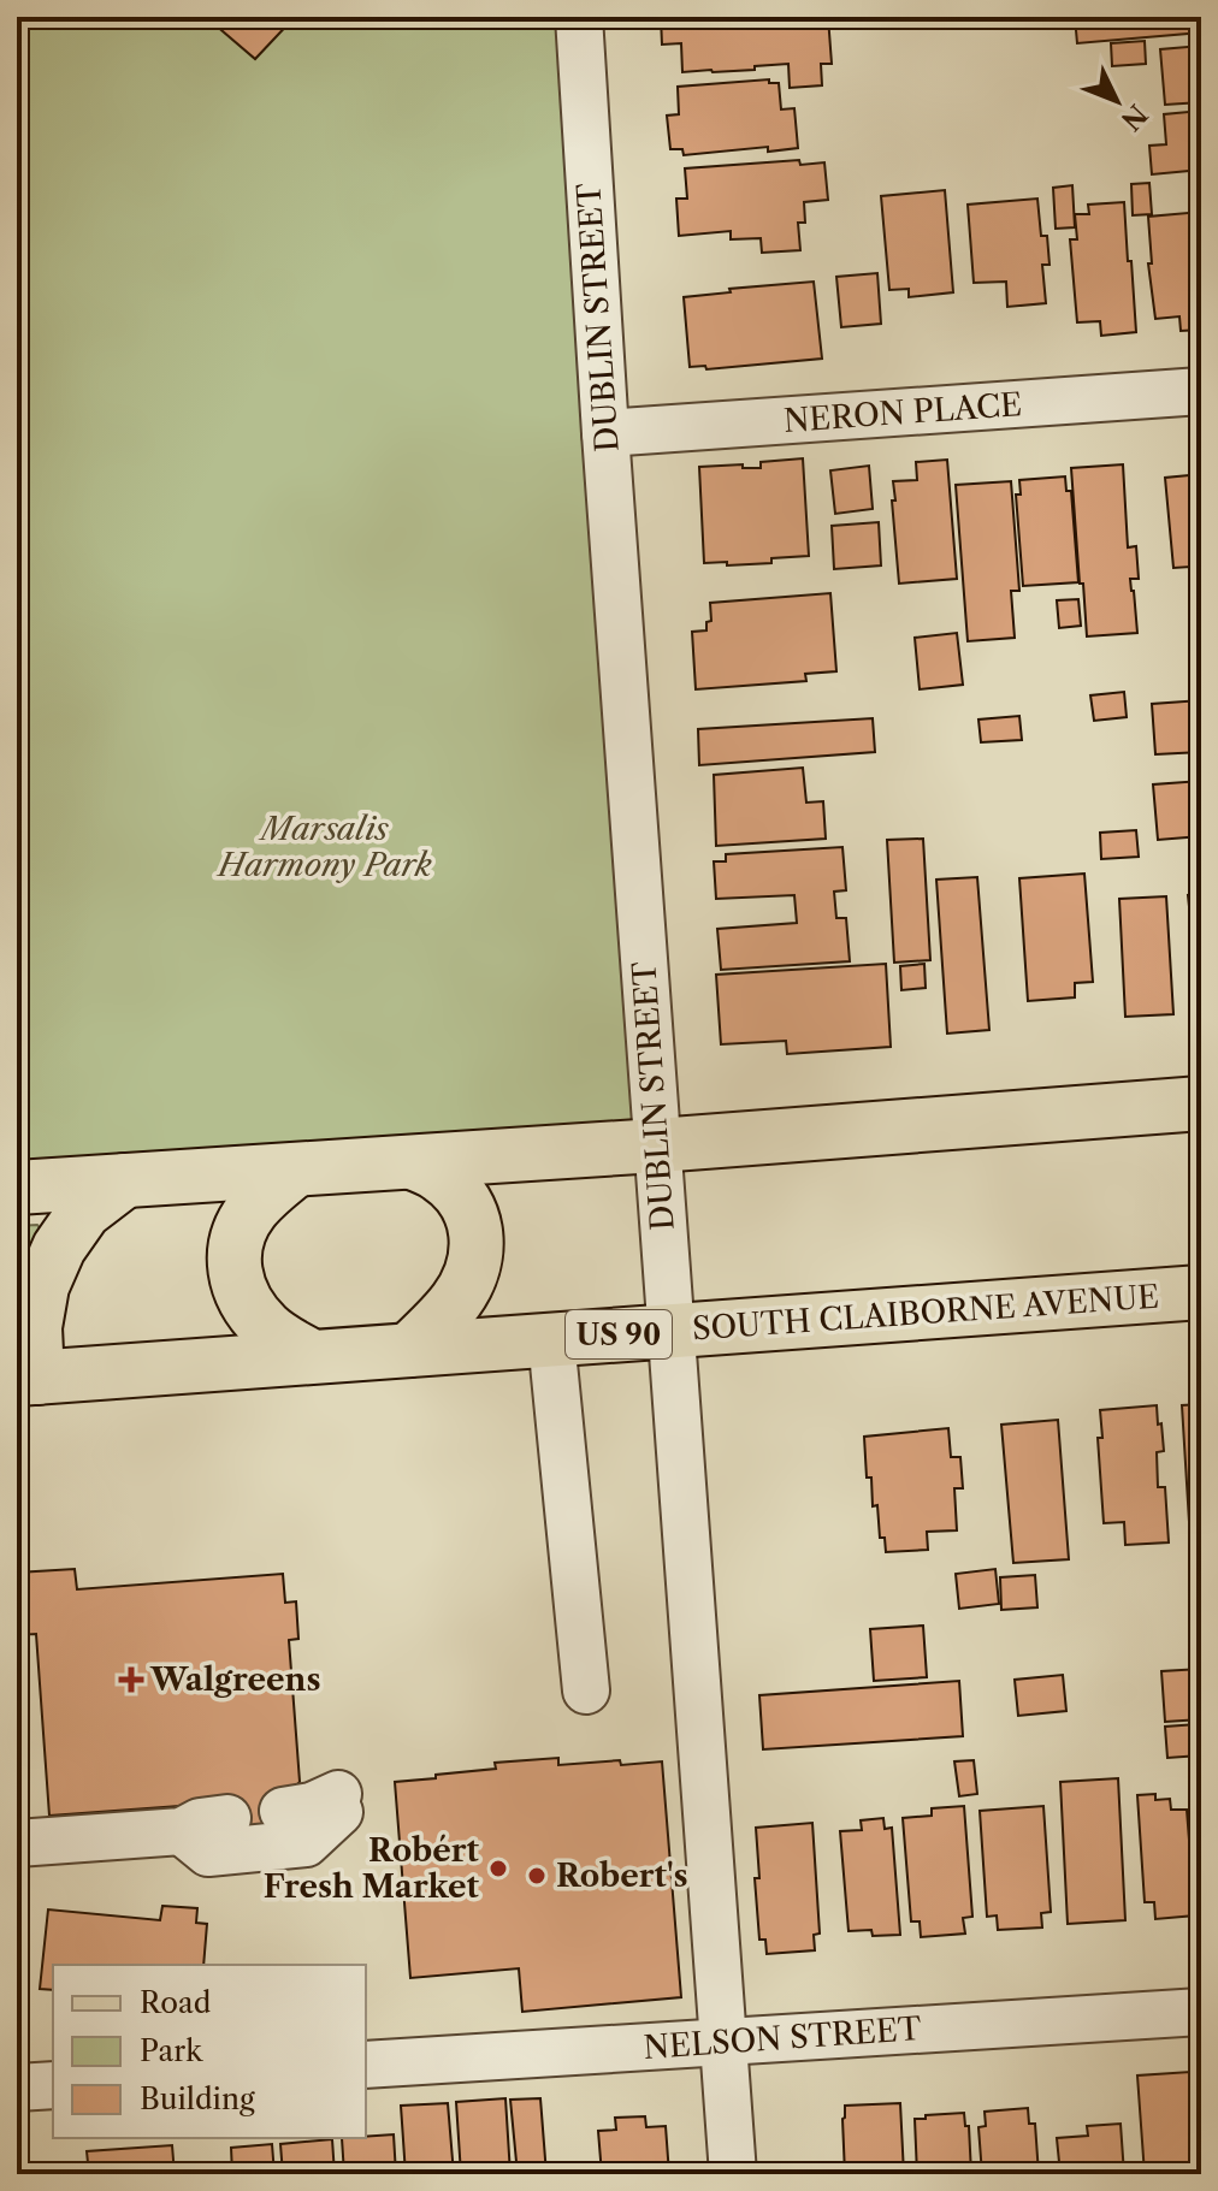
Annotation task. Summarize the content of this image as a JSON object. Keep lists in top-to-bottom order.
{
  "streets": {
    "main road": ["SOUTH CLAIBORNE AVENUE", "US 90"],
    "street": ["DUBLIN STREET", "NERON PLACE", "NELSON STREET"]
  },
  "crossings": [
    ["DUBLIN STREET", "NERON PLACE"],
    ["DUBLIN STREET", "SOUTH CLAIBORNE AVENUE"],
    ["DUBLIN STREET", "NELSON STREET"]
  ],
  "parks": ["Marsalis Harmony Park"],
  "places": {
    "health": ["Walgreens"],
    "other": ["Robért Fresh Market", "Robert's"]
  },
  "legend": ["Road", "Park", "Building"],
  "north": "bottom right"
}
